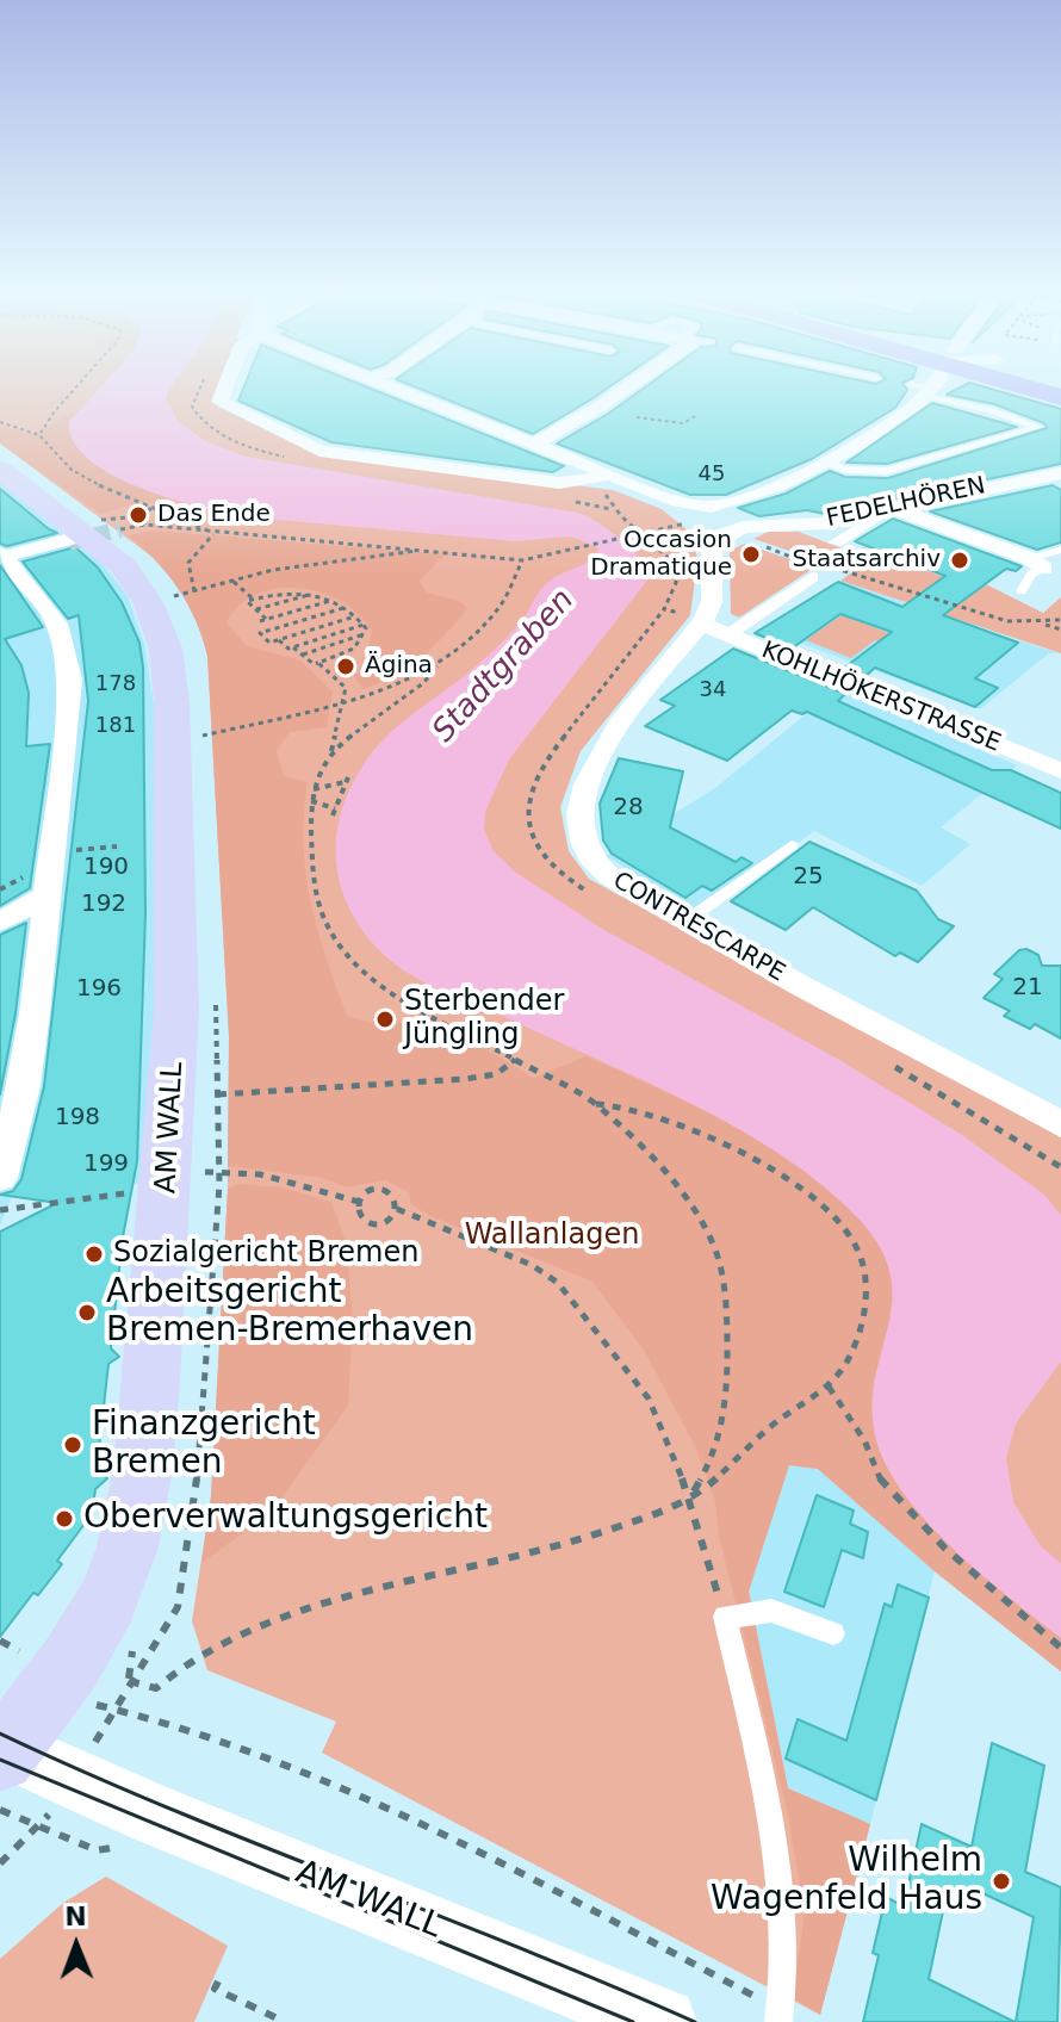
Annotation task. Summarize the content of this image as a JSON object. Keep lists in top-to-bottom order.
{
  "streets": {
    "main road": ["AM WALL"],
    "street": ["FEDELHÖREN", "KOHLHÖKERSTRASSE", "CONTRESCARPE"]
  },
  "crossings": [
    ["KOHLHÖKERSTRASSE", "CONTRESCARPE"]
  ],
  "water": ["Stadtgraben"],
  "parks": ["Wallanlagen"],
  "places": [
    "Das Ende",
    "Occasion Dramatique",
    "Staatsarchiv",
    "Ägina",
    "Sterbender Jüngling",
    "Sozialgericht Bremen",
    "Arbeitsgericht Bremen-Bremerhaven",
    "Finanzgericht Bremen",
    "Oberverwaltungsgericht",
    "Wilhelm Wagenfeld Haus"
  ],
  "house_numbers": [
    "45",
    "178",
    "34",
    "181",
    "28",
    "190",
    "25",
    "192",
    "21",
    "196",
    "198",
    "199"
  ],
  "north": "top"
}
